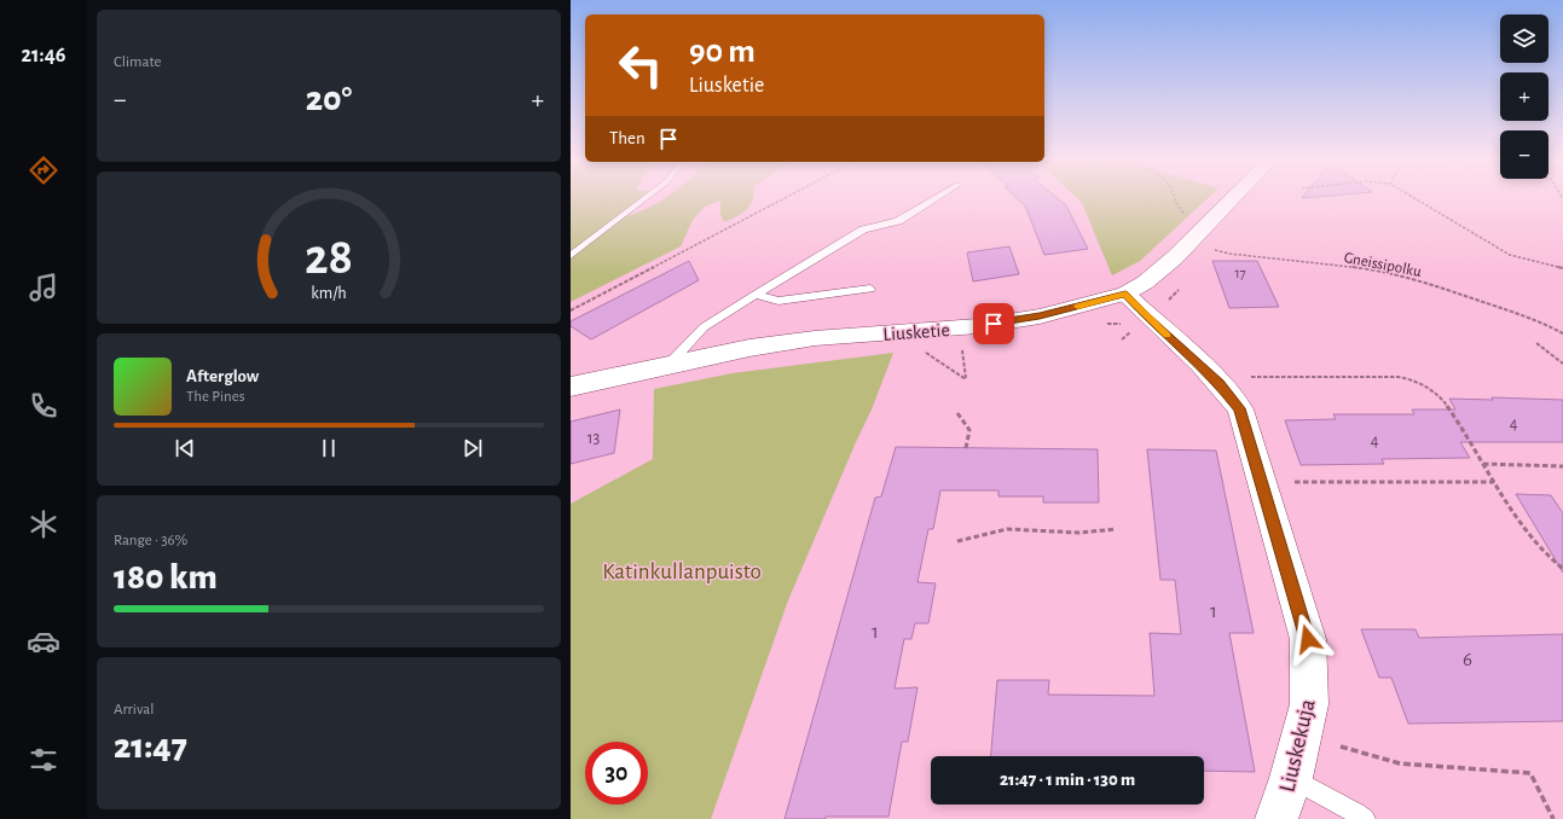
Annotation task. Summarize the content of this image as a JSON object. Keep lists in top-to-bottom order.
{
  "streets": {
    "street": ["Liusketie", "Liuskekuja"],
    "path": ["Gneissipolku"]
  },
  "crossings": [
    ["Gneissipolku", "Liusketie"],
    ["Liusketie", "Liuskekuja"]
  ],
  "parks": ["Katinkullanpuisto"],
  "house_numbers": [
    "17",
    "4",
    "13",
    "4",
    "1",
    "1",
    "6"
  ],
  "page": {
    "tabs": "21:46",
    "tile": [
      "Climate",
      ["Range · 36%", "180 km"],
      ["Arrival", "21:47"]
    ],
    "map_buttons": ["+", "−"],
    "turn": ["90 m", "Liusketie"],
    "heat": ["−", "20°", "+"],
    "then": "Then",
    "song": ["Afterglow", "The Pines"],
    "limit": "30",
    "trip": "21:47 · 1 min · 130 m",
    "gauge": ["28", "km/h"]
  }
}
